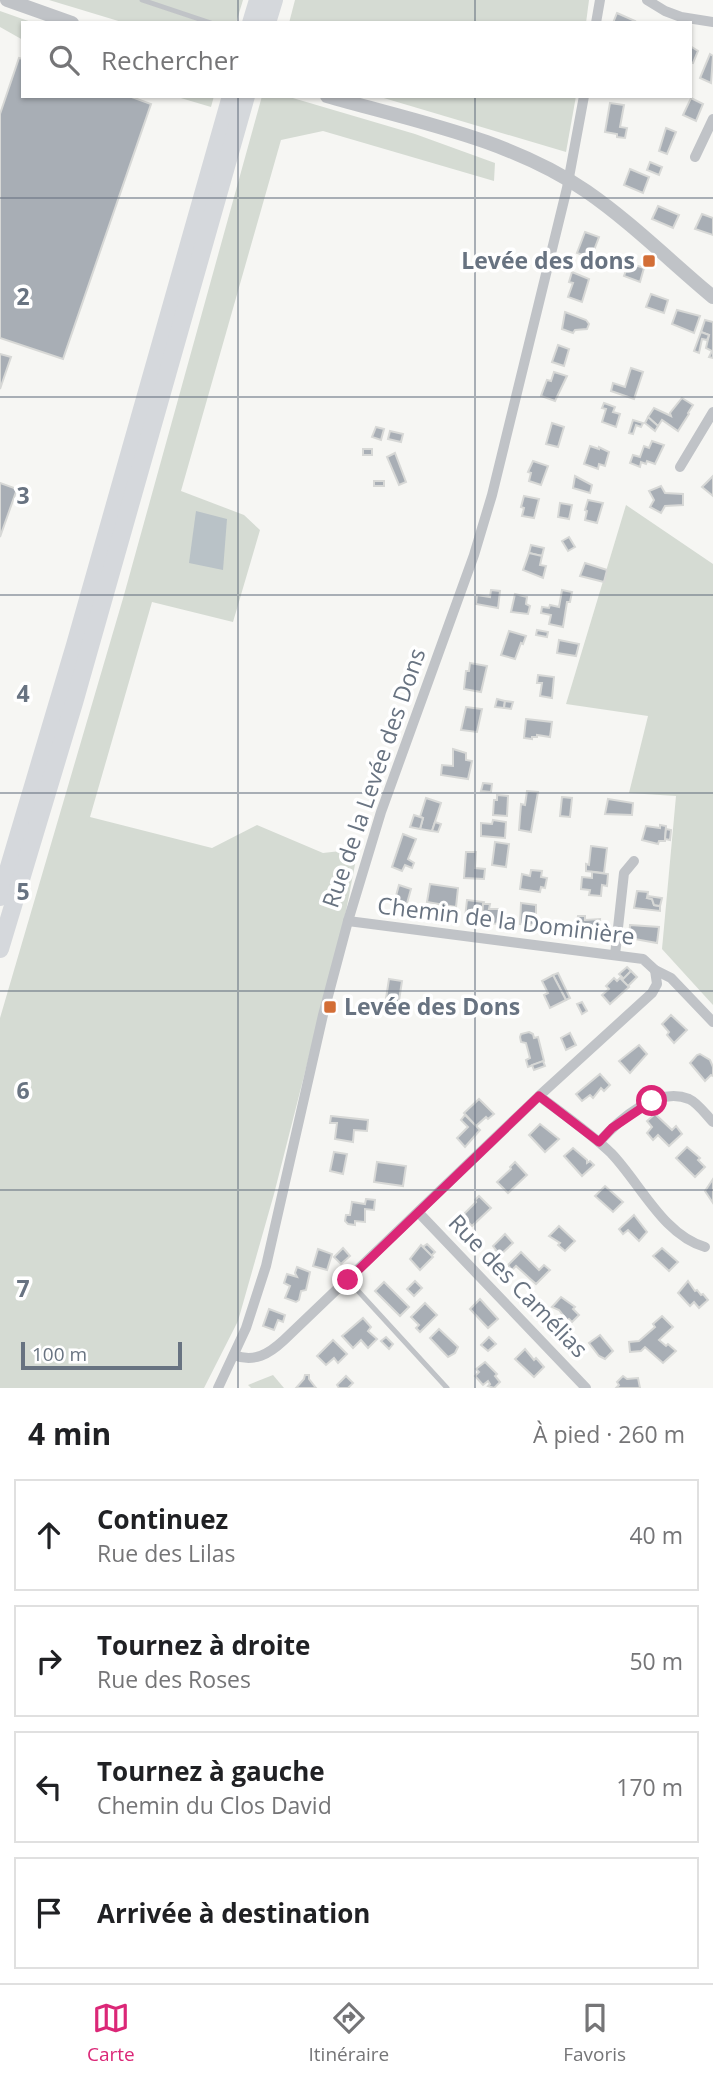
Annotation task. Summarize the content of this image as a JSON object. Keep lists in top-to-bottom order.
{
  "streets": {
    "street": ["Rue de la Levée des Dons", "Chemin de la Dominière", "Rue des Camélias"]
  },
  "crossings": [
    ["Rue de la Levée des Dons", "Chemin de la Dominière"]
  ],
  "places": {
    "transit": ["Levée des dons", "Levée des Dons"]
  },
  "scale_bar": "100 m",
  "page": {
    "search": "Rechercher",
    "scale": "100 m",
    "heading": ["4 min", "À pied · 260 m"],
    "list": [
      ["Continuez", "Rue des Lilas", "40 m"],
      ["Tournez à droite", "Rue des Roses", "50 m"],
      ["Tournez à gauche", "Chemin du Clos David", "170 m"],
      "Arrivée à destination"
    ],
    "nav": ["Carte", "Itinéraire", "Favoris"]
  },
  "grid": {
    "rows": [
      "2",
      "3",
      "4",
      "5",
      "6",
      "7"
    ]
  }
}
